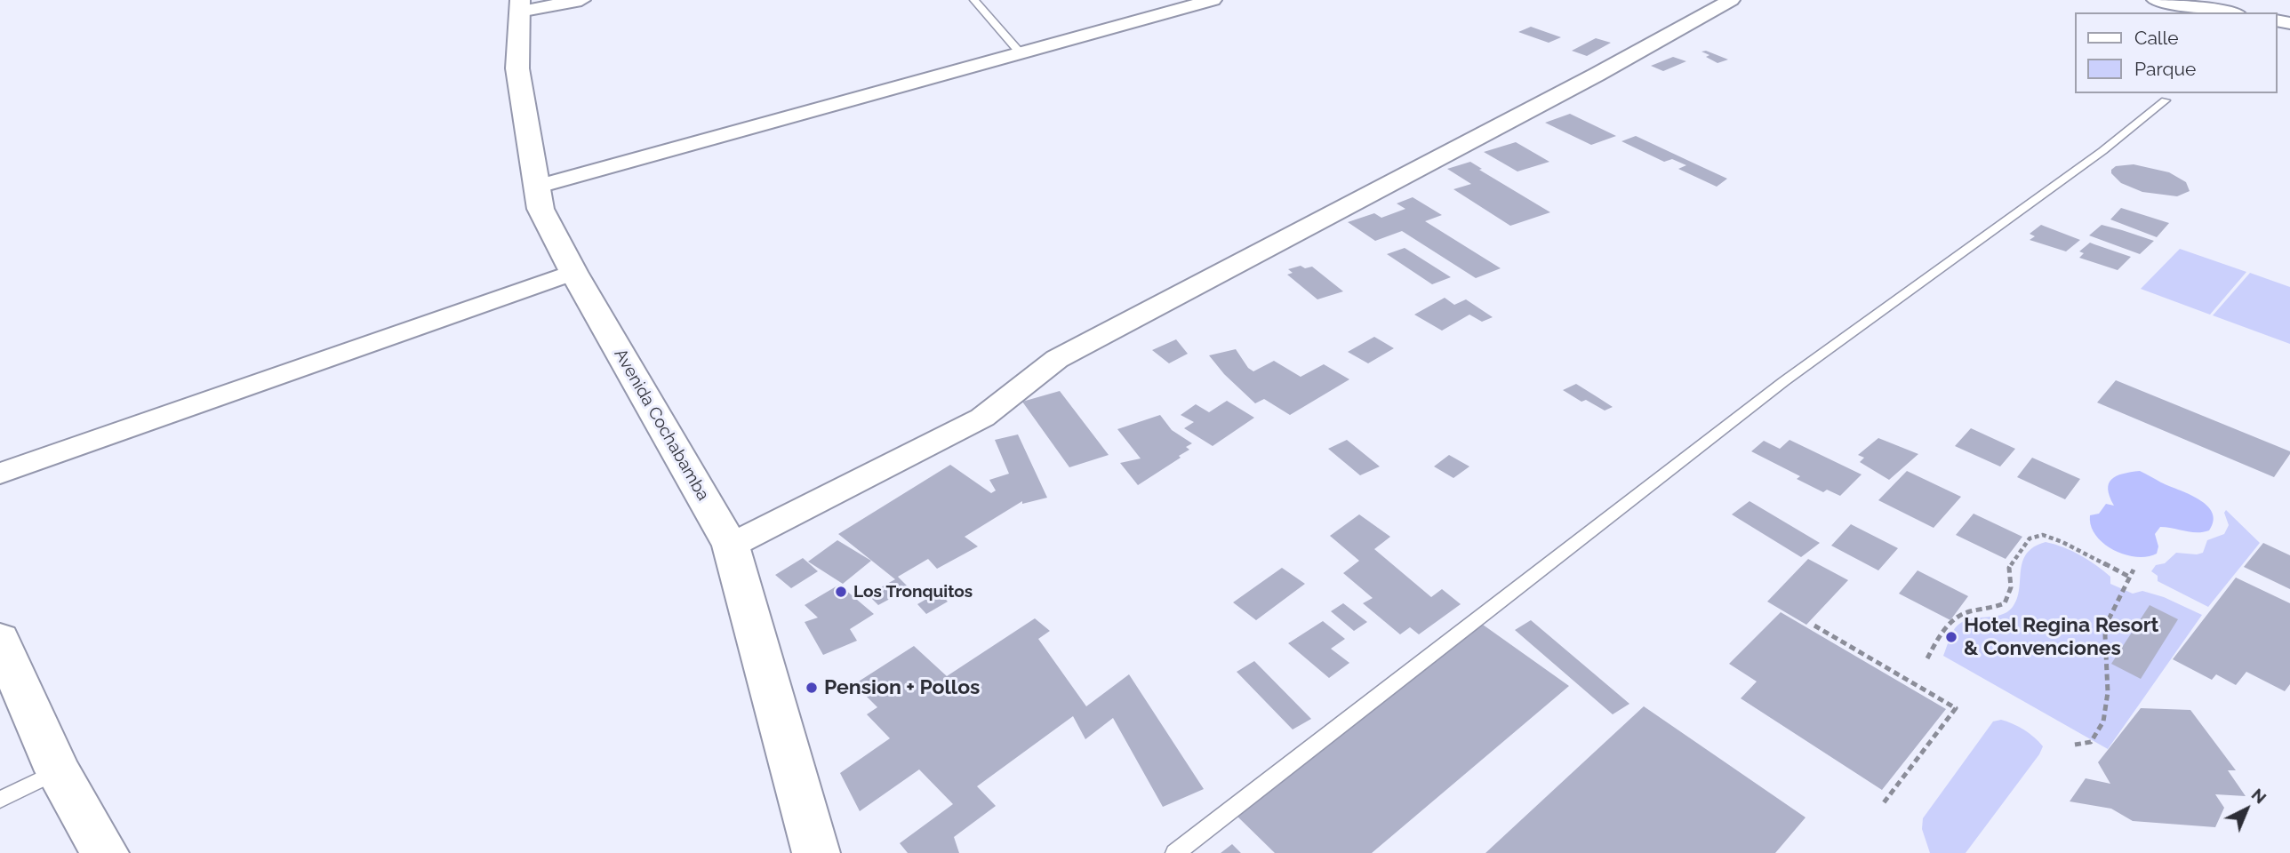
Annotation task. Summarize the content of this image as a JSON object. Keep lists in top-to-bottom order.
{
  "streets": {
    "main road": ["Avenida Cochabamba"]
  },
  "places": ["Los Tronquitos", "Hotel Regina Resort & Convenciones", "Pension + Pollos"],
  "legend": ["Calle", "Parque"],
  "north": "top right"
}
